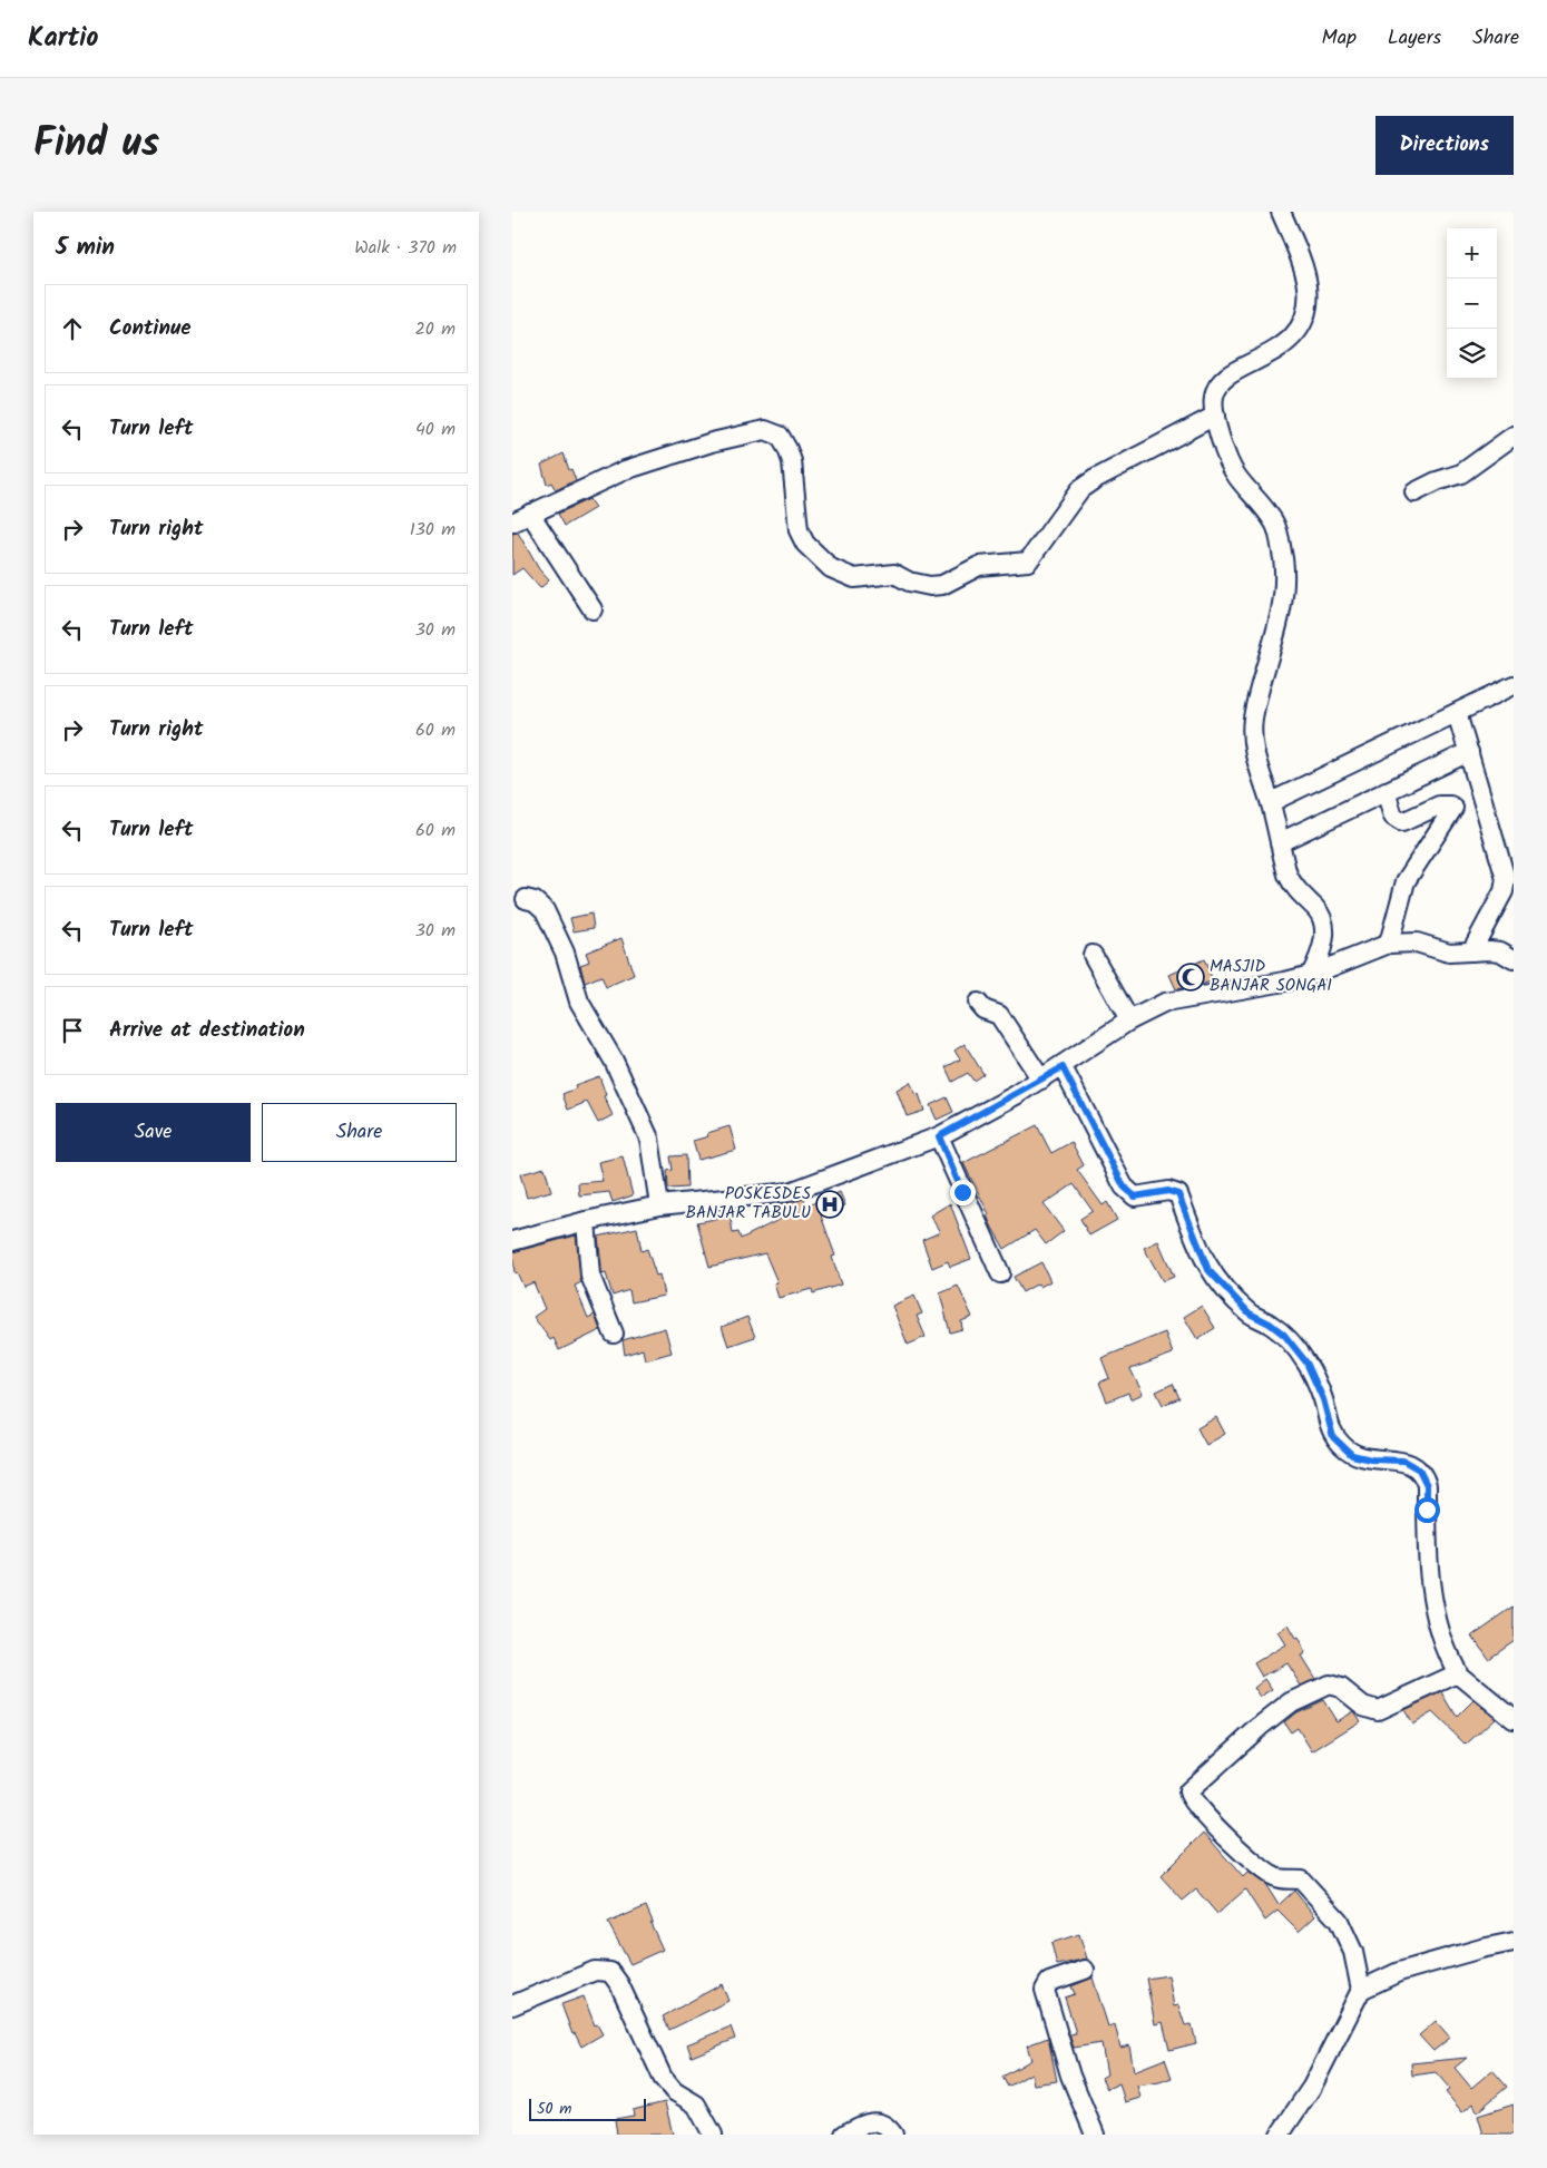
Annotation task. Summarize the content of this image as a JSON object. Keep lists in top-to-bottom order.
{
  "places": {
    "mosque": ["MASJID BANJAR SONGAI"],
    "hospital": ["POSKESDES BANJAR TABULU"]
  },
  "scale_bar": "50 m",
  "page": {
    "header": "Kartio",
    "nav": ["Map", "Layers", "Share"],
    "title": "Find us",
    "buttons": [
      "Directions",
      ["Save", "Share"]
    ],
    "heading": ["5 min", "Walk · 370 m"],
    "map_buttons": ["+", "−"],
    "list": [
      ["Continue", "20 m"],
      ["Turn left", "40 m"],
      ["Turn right", "130 m"],
      ["Turn left", "30 m"],
      ["Turn right", "60 m"],
      ["Turn left", "60 m"],
      ["Turn left", "30 m"],
      "Arrive at destination"
    ],
    "scale": "50 m"
  }
}
